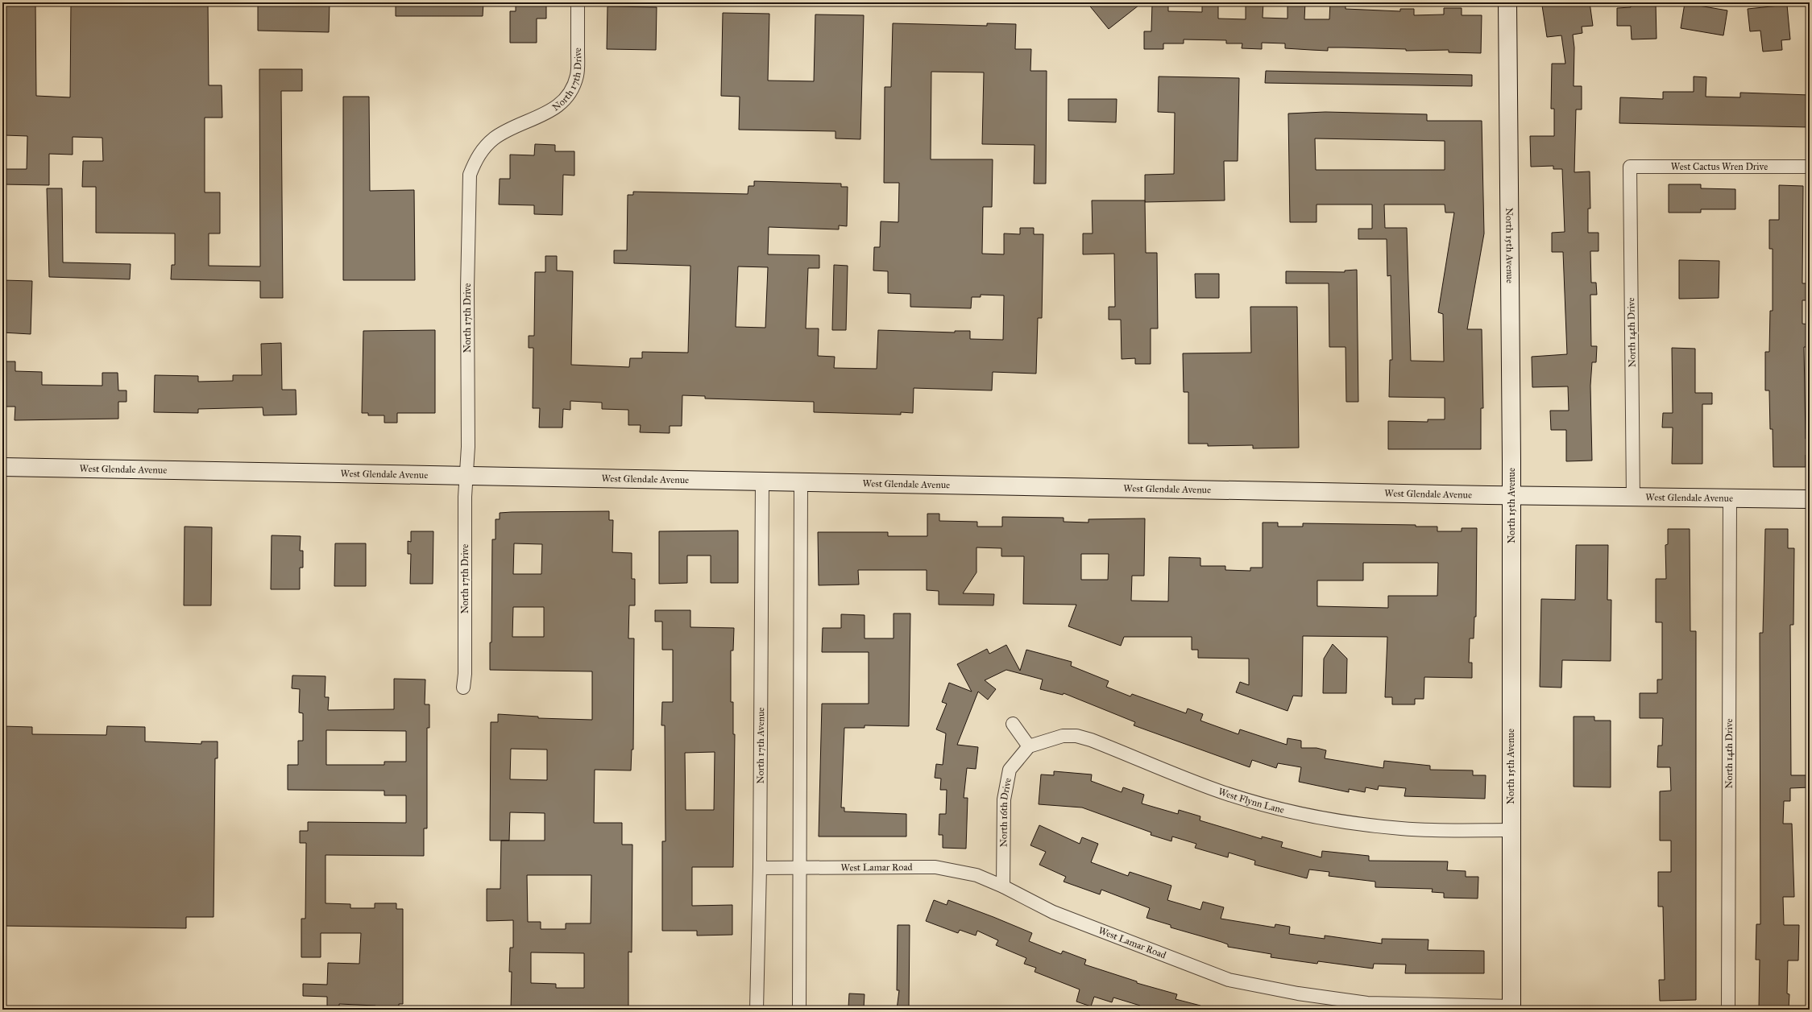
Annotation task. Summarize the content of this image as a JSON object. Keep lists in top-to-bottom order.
{
  "streets": {
    "main road": ["North 15th Avenue", "West Glendale Avenue"],
    "street": [
      "North 17th Drive",
      "West Cactus Wren Drive",
      "North 14th Drive",
      "North 17th Avenue",
      "West Flynn Lane",
      "North 16th Drive",
      "West Lamar Road"
    ]
  },
  "crossings": [
    ["North 17th Drive", "West Glendale Avenue"],
    ["West Cactus Wren Drive", "North 14th Drive"],
    ["North 15th Avenue", "West Glendale Avenue"],
    ["North 15th Avenue", "West Flynn Lane"],
    ["North 15th Avenue", "West Lamar Road"],
    ["North 14th Drive", "West Glendale Avenue"],
    ["West Glendale Avenue", "North 17th Avenue"],
    ["North 17th Avenue", "West Lamar Road"],
    ["West Flynn Lane", "North 16th Drive"],
    ["North 16th Drive", "West Lamar Road"]
  ]
}
